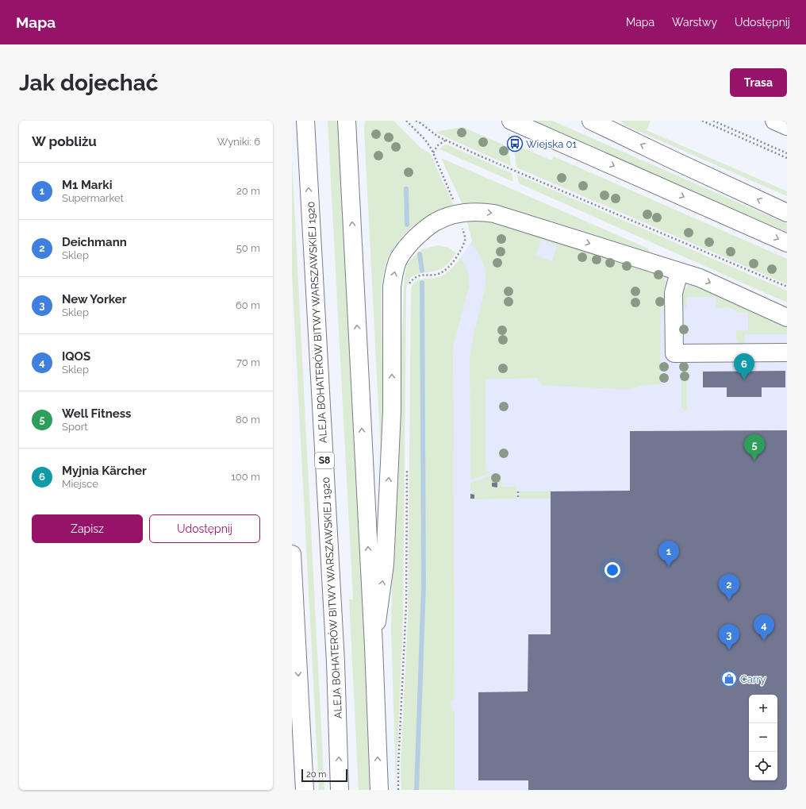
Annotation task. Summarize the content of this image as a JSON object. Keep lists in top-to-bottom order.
{
  "streets": {
    "main road": ["ALEJA BOHATERÓW BITWY WARSZAWSKIEJ 1920", "S8"]
  },
  "places": {
    "bus stop": ["Wiejska 01"],
    "shop": ["Carry"]
  },
  "scale_bar": "20 m",
  "page": {
    "header": "Mapa",
    "nav": ["Mapa", "Warstwy", "Udostępnij"],
    "buttons": [
      "Trasa",
      ["Zapisz", "Udostępnij"]
    ],
    "title": "Jak dojechać",
    "heading": ["W pobliżu", "Wyniki: 6"],
    "list": [
      {
        "mark": "1",
        "name": "M1 Marki",
        "note": "Supermarket",
        "value": "20 m"
      },
      {
        "mark": "2",
        "name": "Deichmann",
        "note": "Sklep",
        "value": "50 m"
      },
      {
        "mark": "3",
        "name": "New Yorker",
        "note": "Sklep",
        "value": "60 m"
      },
      {
        "mark": "4",
        "name": "IQOS",
        "note": "Sklep",
        "value": "70 m"
      },
      {
        "mark": "5",
        "name": "Well Fitness",
        "note": "Sport",
        "value": "80 m"
      },
      {
        "mark": "6",
        "name": "Myjnia Kärcher",
        "note": "Miejsce",
        "value": "100 m"
      }
    ],
    "pins": [
      "6",
      "5",
      "1",
      "2",
      "4",
      "3"
    ],
    "map_buttons": ["+", "−"],
    "scale": "20 m"
  }
}
